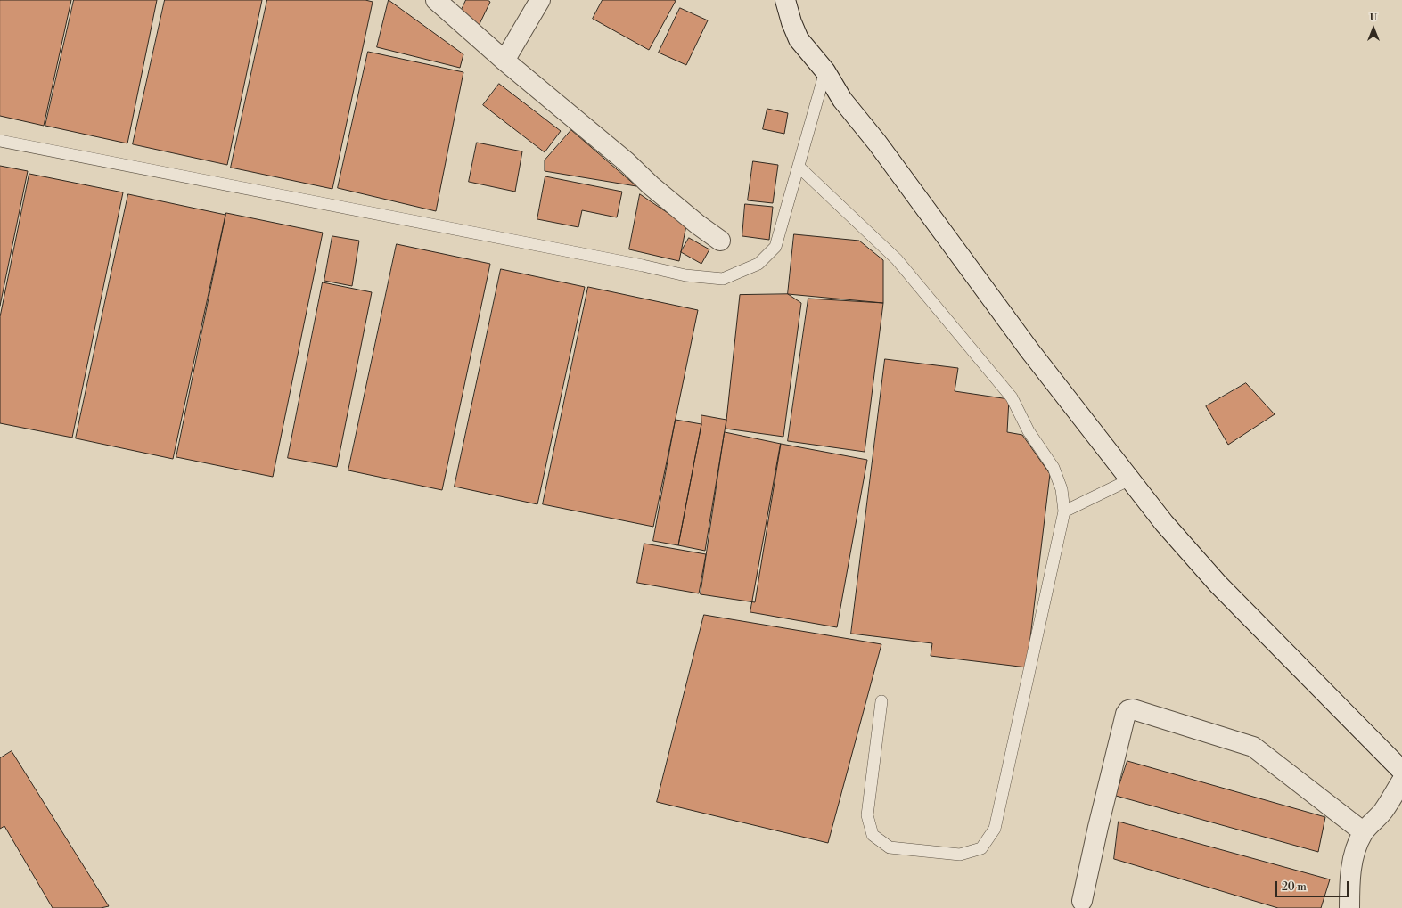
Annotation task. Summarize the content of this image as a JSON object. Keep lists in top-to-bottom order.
{
  "scale_bar": "20 m",
  "north": "top"
}
